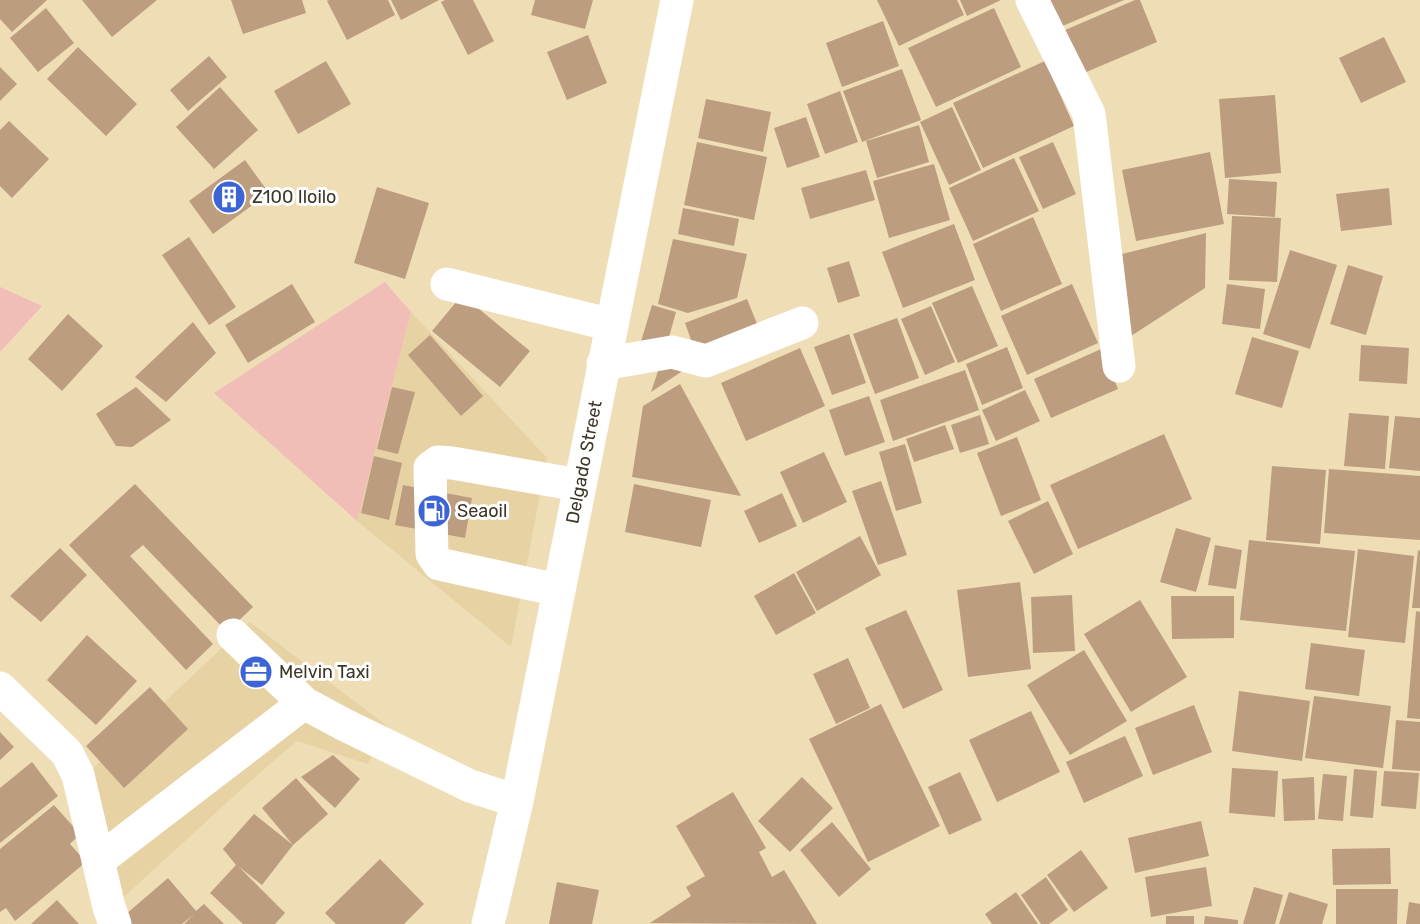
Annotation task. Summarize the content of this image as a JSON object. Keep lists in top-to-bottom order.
{
  "streets": {
    "street": ["Delgado Street"]
  },
  "places": {
    "building": ["Z100 Iloilo"],
    "fuel station": ["Seaoil"],
    "office": ["Melvin Taxi"]
  }
}
